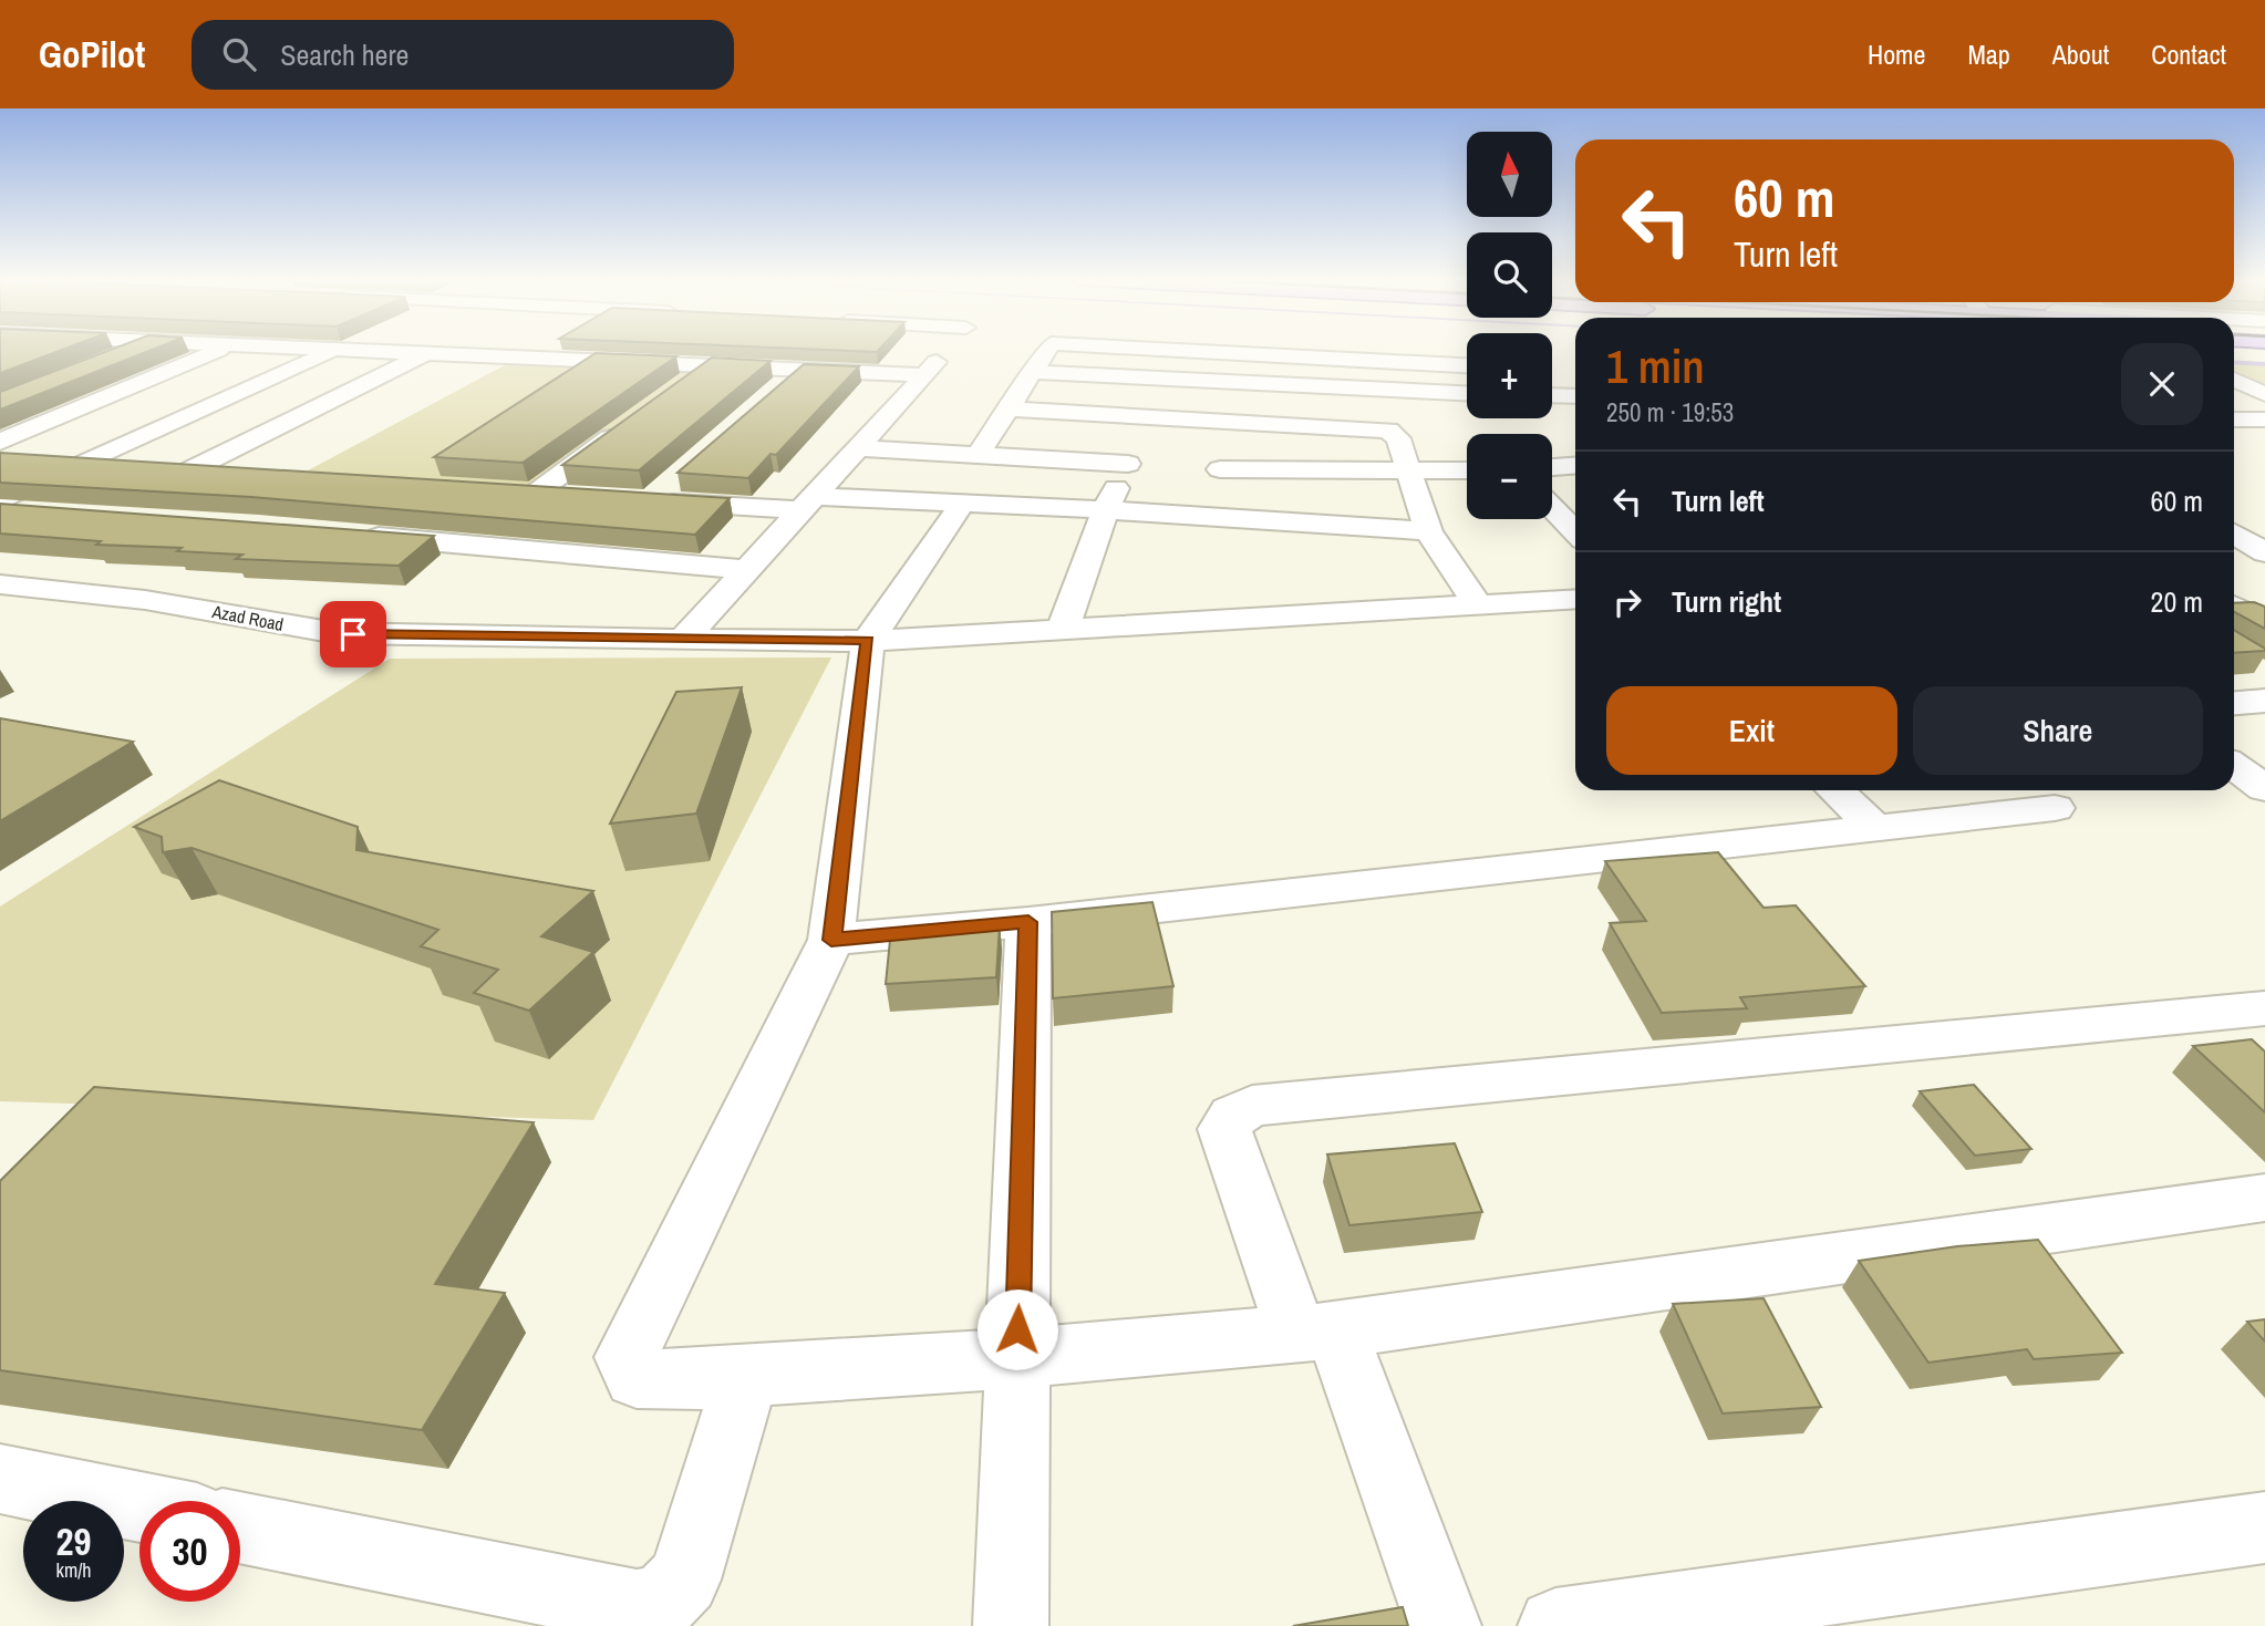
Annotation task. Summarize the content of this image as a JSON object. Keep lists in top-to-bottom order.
{
  "streets": {
    "street": ["Azad Road"]
  },
  "north": "top",
  "page": {
    "header": "GoPilot",
    "search": "Search here",
    "nav": [
      "Home",
      "Map",
      "About",
      "Contact"
    ],
    "map_buttons": ["+", "−"],
    "turn": ["60 m", "Turn left"],
    "heading": ["1 min", "250 m · 19:53"],
    "list": [
      {
        "name": "Turn left",
        "value": "60 m"
      },
      {
        "name": "Turn right",
        "value": "20 m"
      }
    ],
    "buttons": ["Exit", "Share"],
    "speed": "29 km/h",
    "limit": "30"
  }
}
